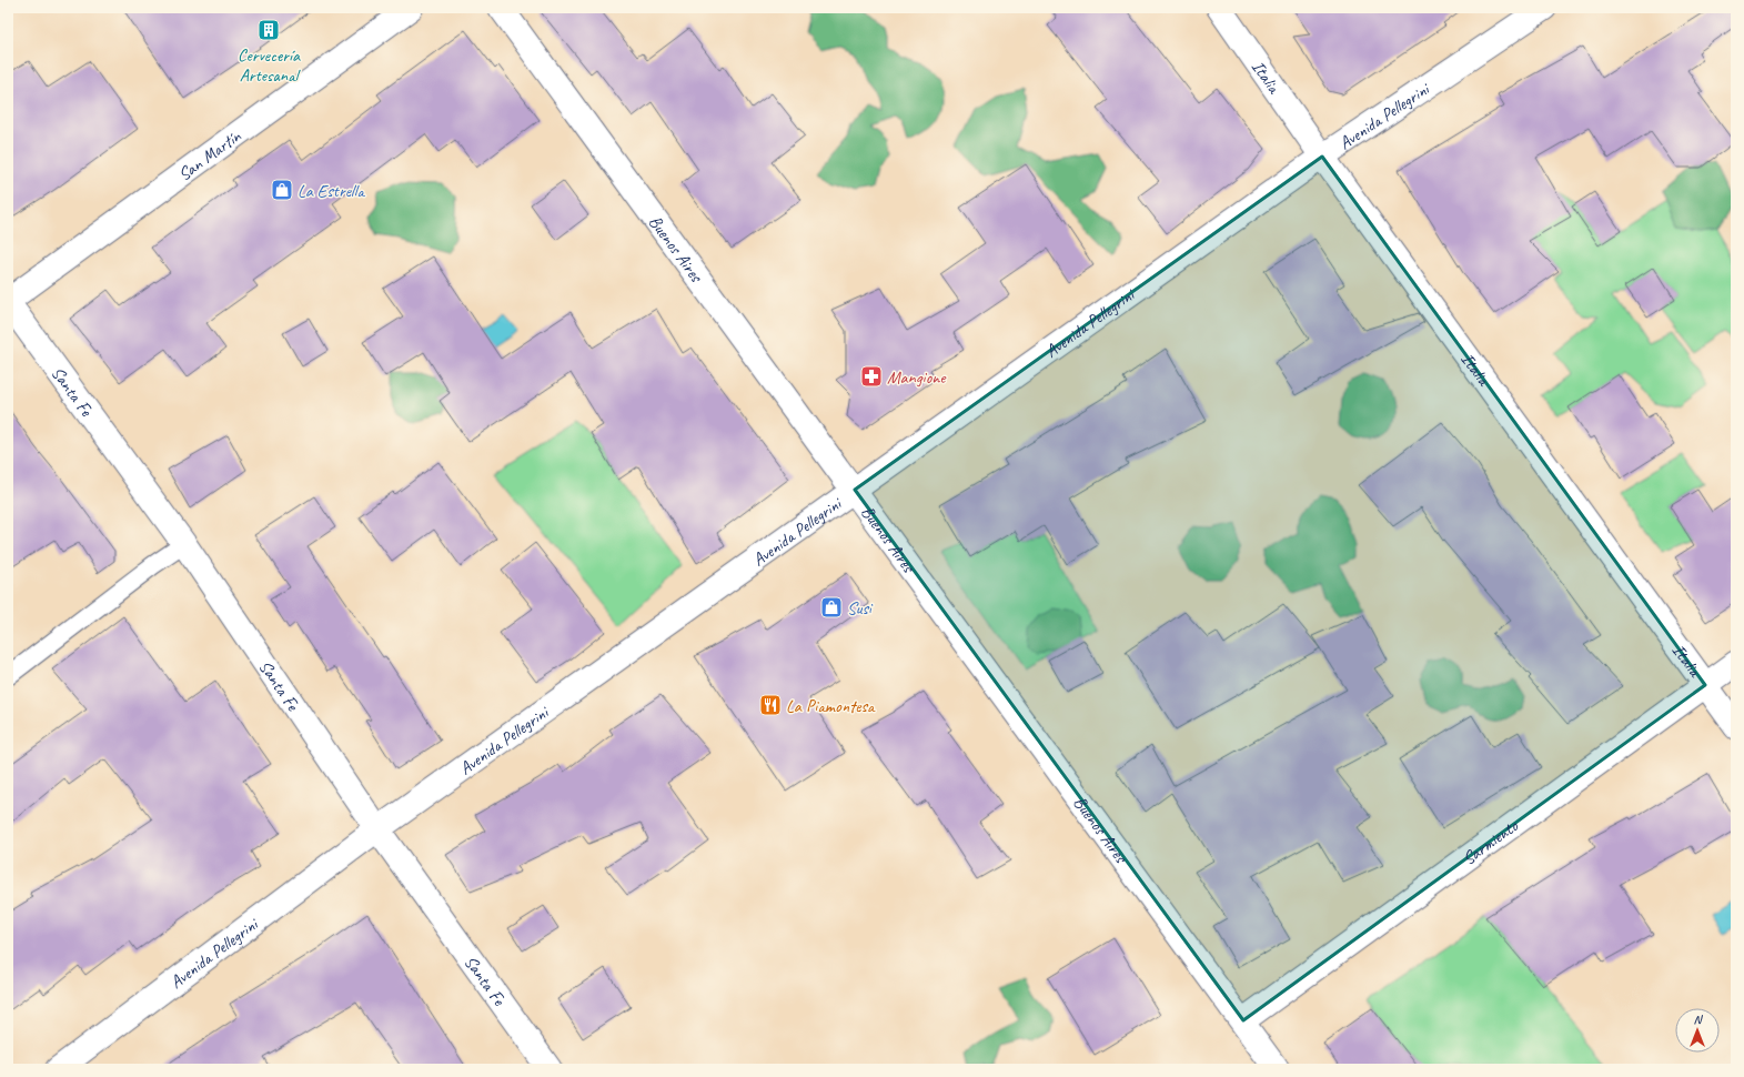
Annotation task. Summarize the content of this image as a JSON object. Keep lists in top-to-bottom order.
{
  "streets": {
    "street": [
      "Italia",
      "Avenida Pellegrini",
      "San Martín",
      "Buenos Aires",
      "Santa Fe",
      "Sarmiento"
    ]
  },
  "crossings": [
    ["Italia", "Avenida Pellegrini"],
    ["Italia", "Sarmiento"],
    ["Avenida Pellegrini", "Buenos Aires"],
    ["Avenida Pellegrini", "Santa Fe"],
    ["San Martín", "Santa Fe"],
    ["Buenos Aires", "Sarmiento"]
  ],
  "places": {
    "building": ["Cervecería Artesanal"],
    "shop": ["La Estrella", "Susi"],
    "pharmacy": ["Mangione"],
    "restaurant": ["La Piamontesa"]
  },
  "north": "top"
}
